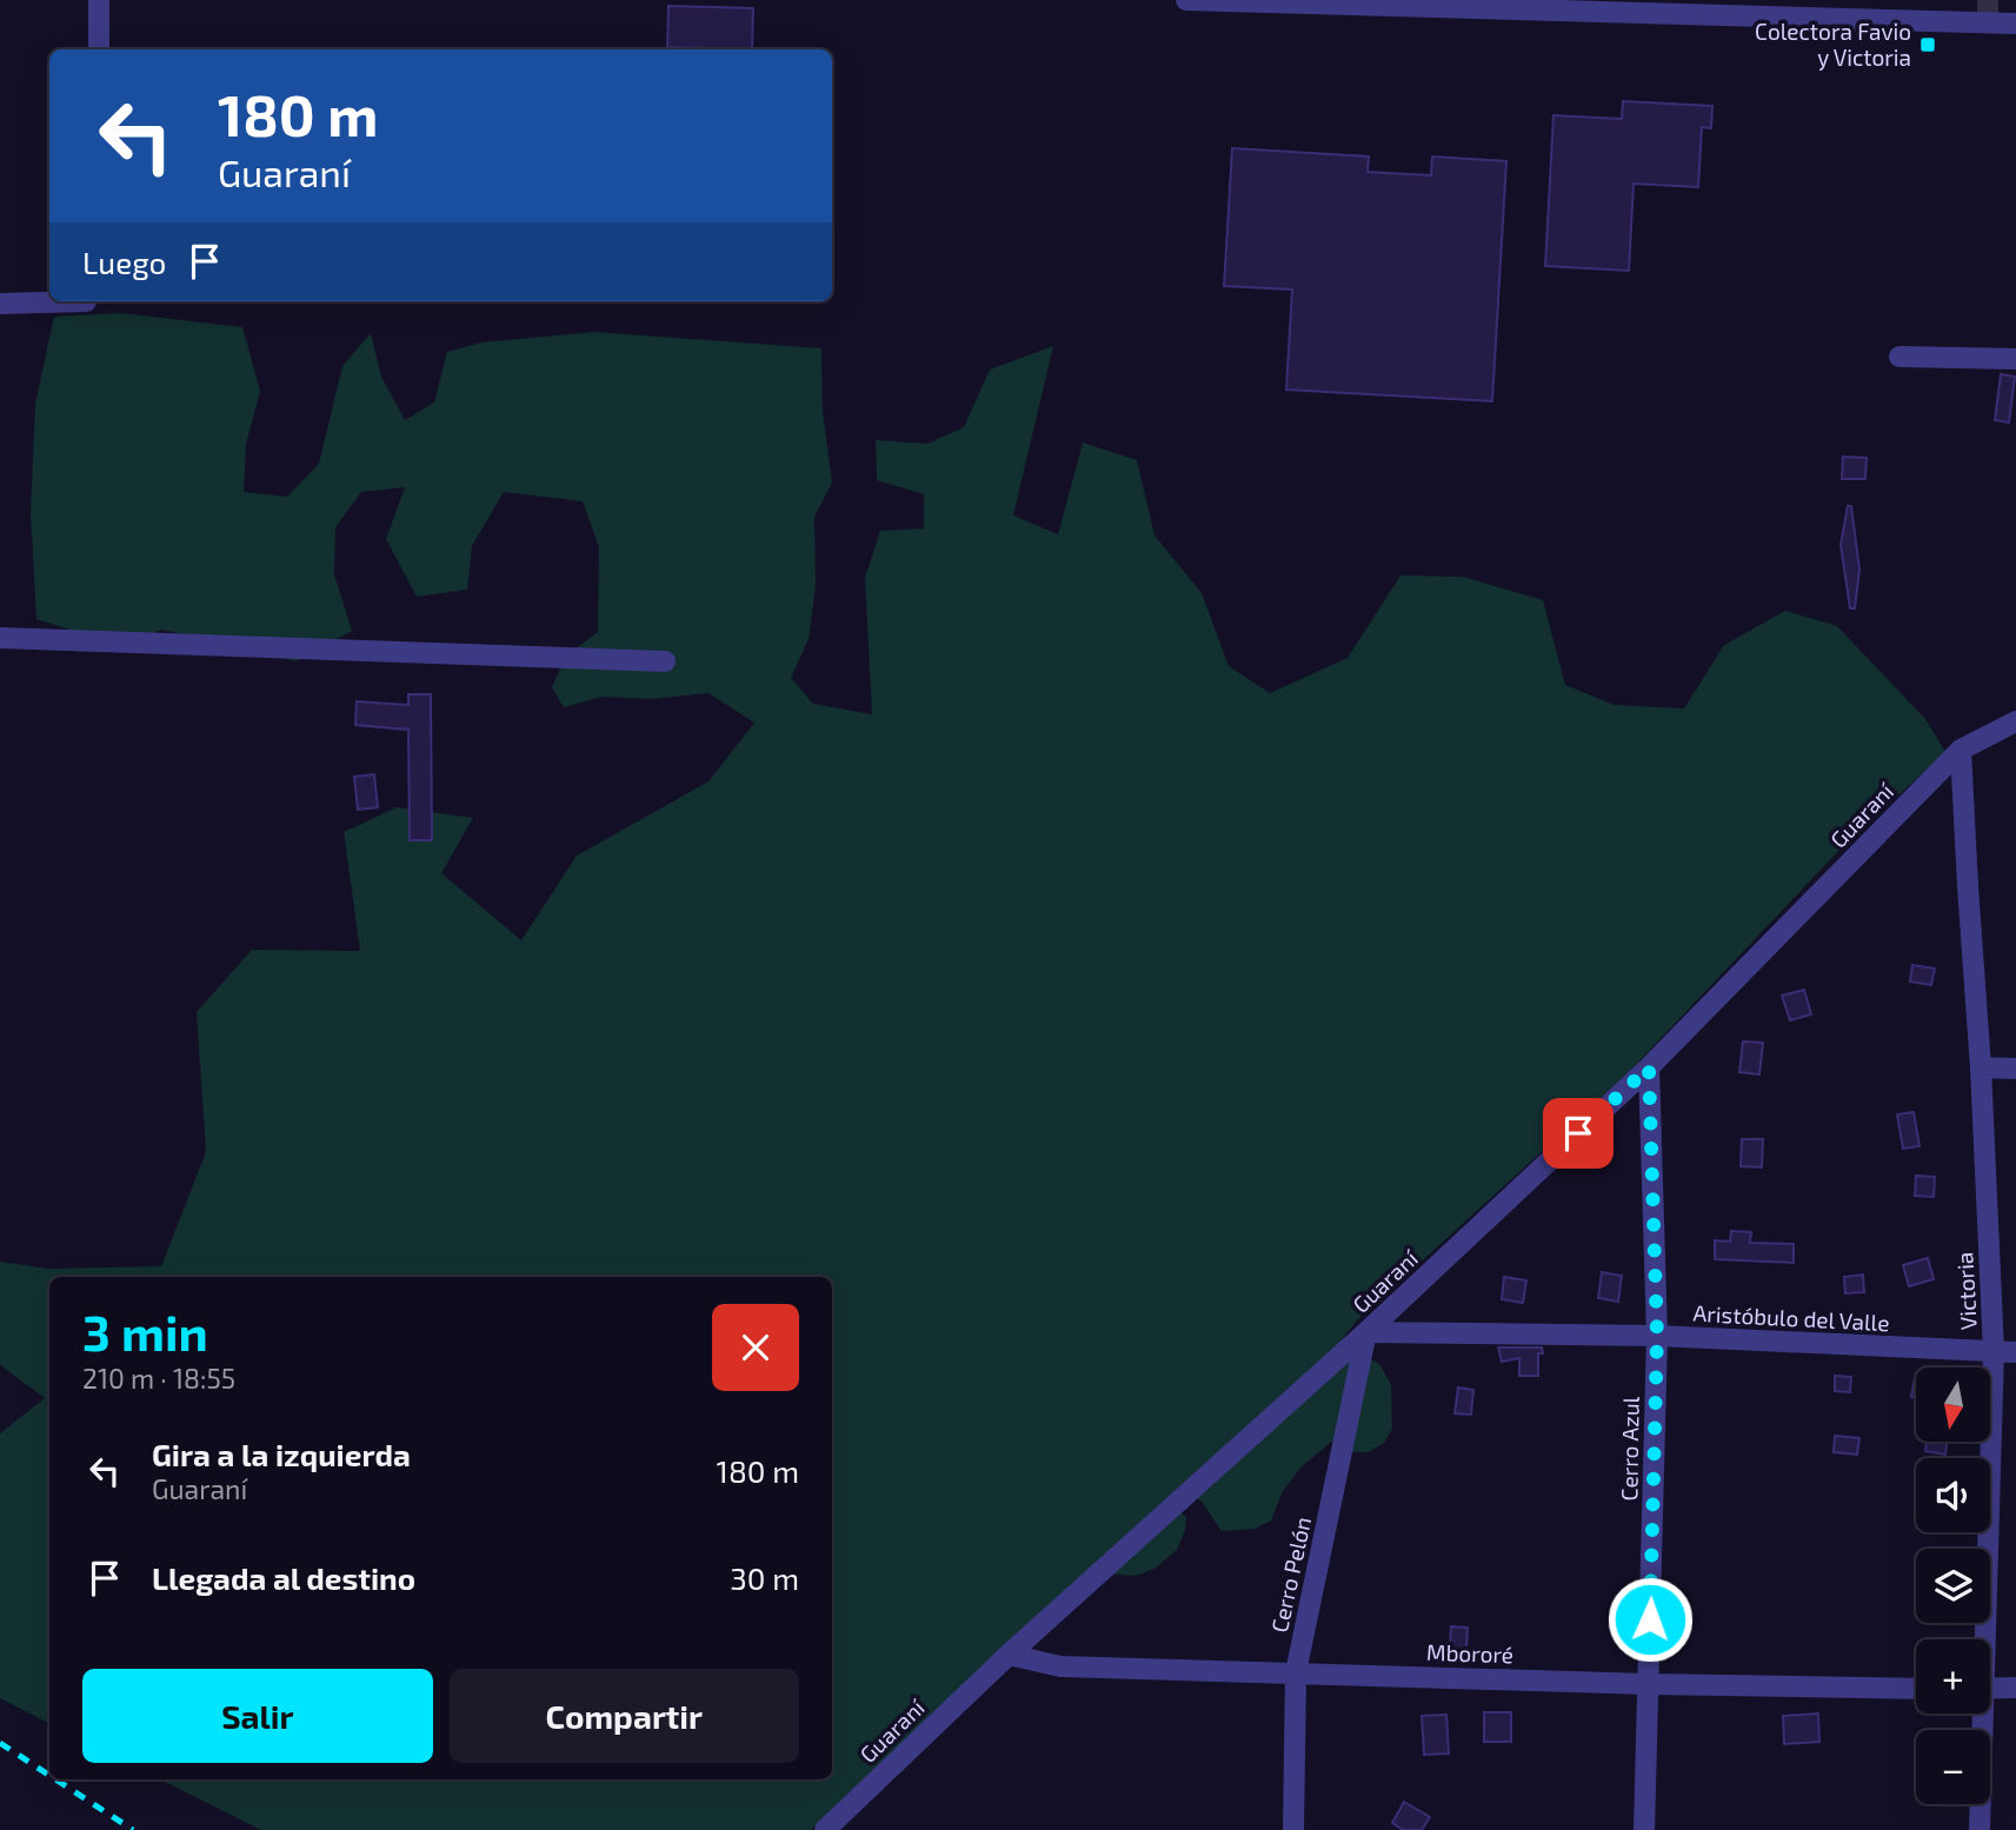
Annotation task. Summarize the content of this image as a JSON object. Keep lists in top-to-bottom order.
{
  "streets": {
    "street": [
      "Guaraní",
      "Victoria",
      "Aristóbulo del Valle",
      "Cerro Azul",
      "Cerro Pelón",
      "Mbororé"
    ]
  },
  "crossings": [
    ["Guaraní", "Victoria"],
    ["Guaraní", "Aristóbulo del Valle"],
    ["Guaraní", "Cerro Azul"],
    ["Guaraní", "Cerro Pelón"],
    ["Guaraní", "Mbororé"],
    ["Victoria", "Aristóbulo del Valle"],
    ["Aristóbulo del Valle", "Cerro Azul"],
    ["Aristóbulo del Valle", "Cerro Pelón"],
    ["Cerro Azul", "Mbororé"],
    ["Cerro Pelón", "Mbororé"]
  ],
  "places": {
    "transit": ["Colectora Favio y Victoria"]
  },
  "north": "bottom",
  "page": {
    "turn": ["180 m", "Guaraní"],
    "then": "Luego",
    "heading": ["3 min", "210 m · 18:55"],
    "map_buttons": ["+", "−"],
    "list": [
      {
        "name": "Gira a la izquierda",
        "note": "Guaraní",
        "value": "180 m"
      },
      {
        "name": "Llegada al destino",
        "value": "30 m"
      }
    ],
    "buttons": ["Salir", "Compartir"]
  }
}
